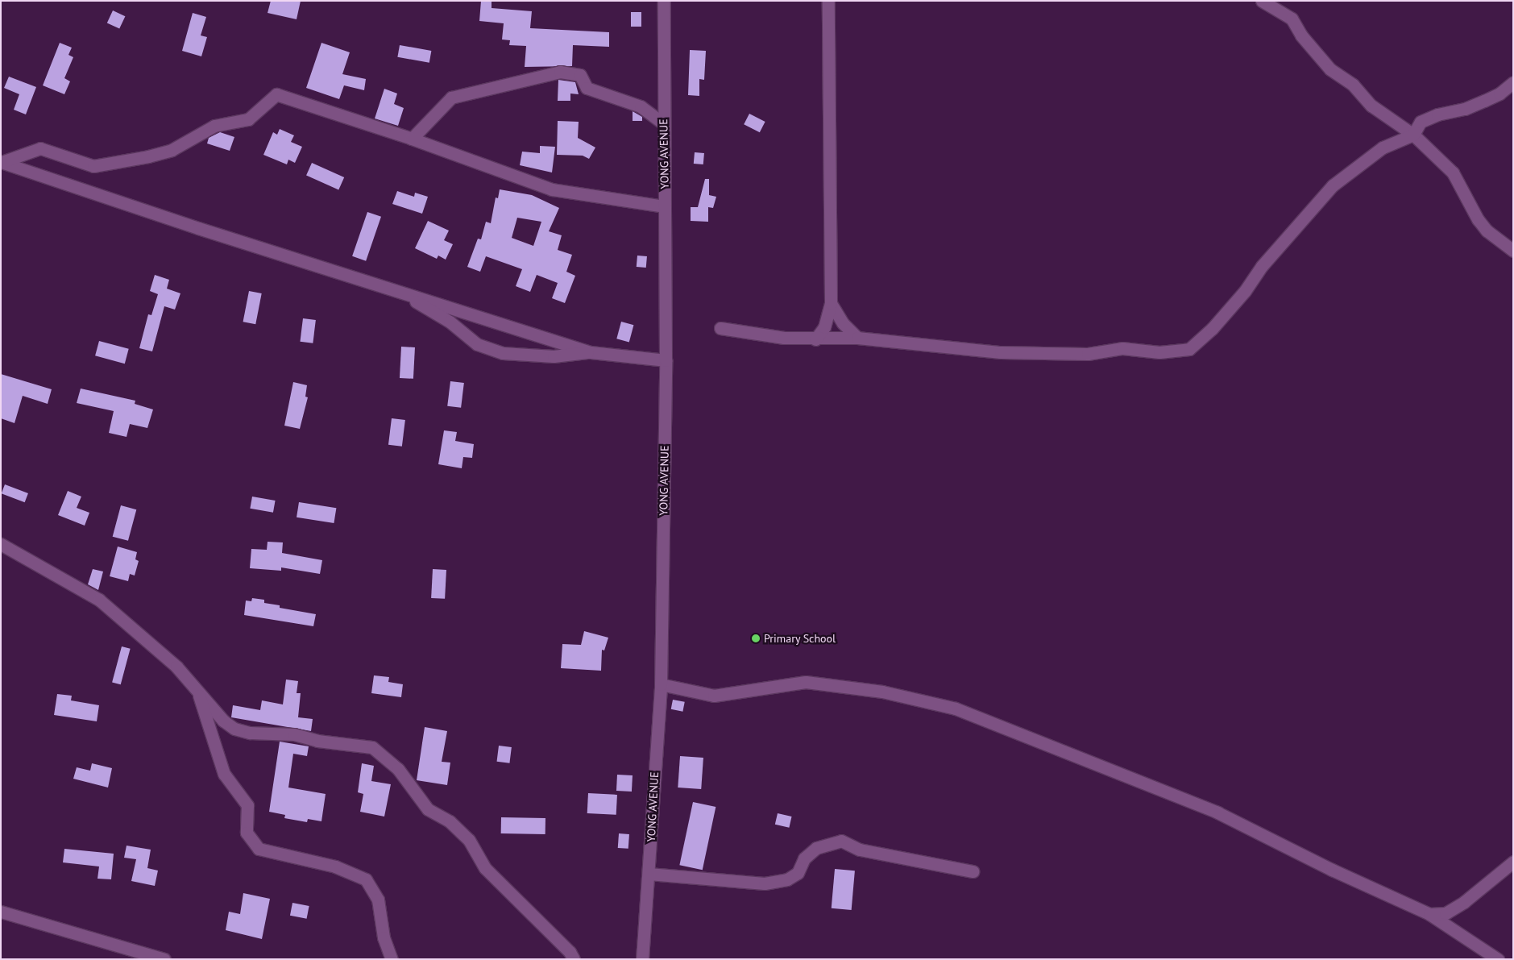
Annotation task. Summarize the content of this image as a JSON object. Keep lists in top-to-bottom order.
{
  "streets": {
    "street": ["YONG AVENUE"]
  },
  "places": ["Primary School"]
}
